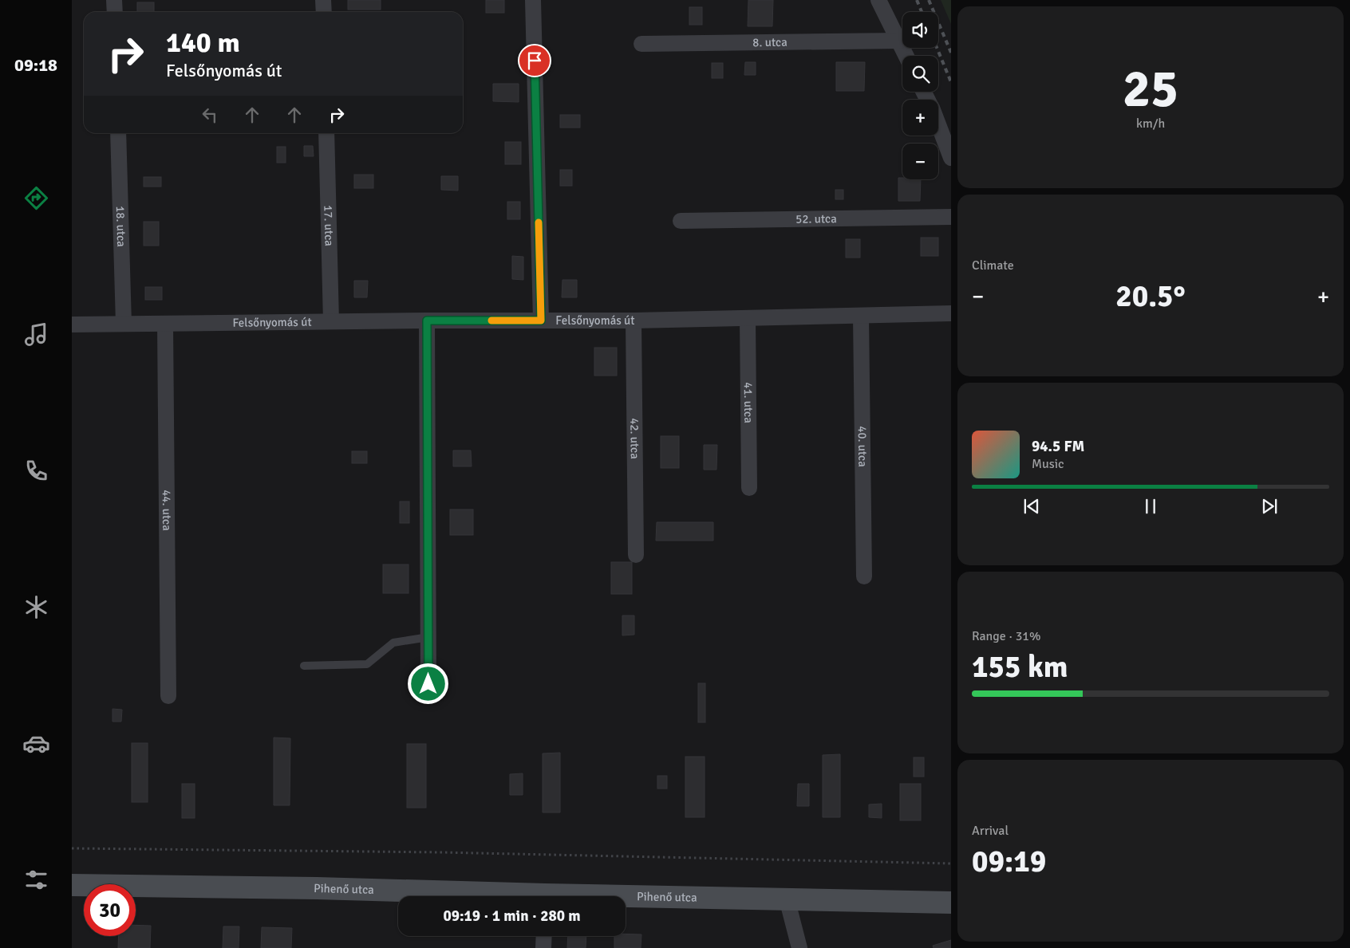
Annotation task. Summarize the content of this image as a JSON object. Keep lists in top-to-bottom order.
{
  "streets": {
    "street": [
      "8. utca",
      "52. utca",
      "17. utca",
      "18. utca",
      "Felsőnyomás út",
      "41. utca",
      "42. utca",
      "40. utca",
      "44. utca",
      "Pihenő utca"
    ]
  },
  "crossings": [
    ["17. utca", "Felsőnyomás út"],
    ["18. utca", "Felsőnyomás út"],
    ["Felsőnyomás út", "41. utca"],
    ["Felsőnyomás út", "42. utca"],
    ["Felsőnyomás út", "40. utca"],
    ["Felsőnyomás út", "44. utca"]
  ],
  "page": {
    "tabs": "09:18",
    "tile": [
      ["25", "km/h"],
      "Climate",
      ["Range · 31%", "155 km"],
      ["Arrival", "09:19"]
    ],
    "map_buttons": ["+", "−"],
    "turn": ["140 m", "Felsőnyomás út"],
    "heat": ["−", "20.5°", "+"],
    "song": ["94.5 FM", "Music"],
    "limit": "30",
    "trip": "09:19 · 1 min · 280 m"
  }
}
